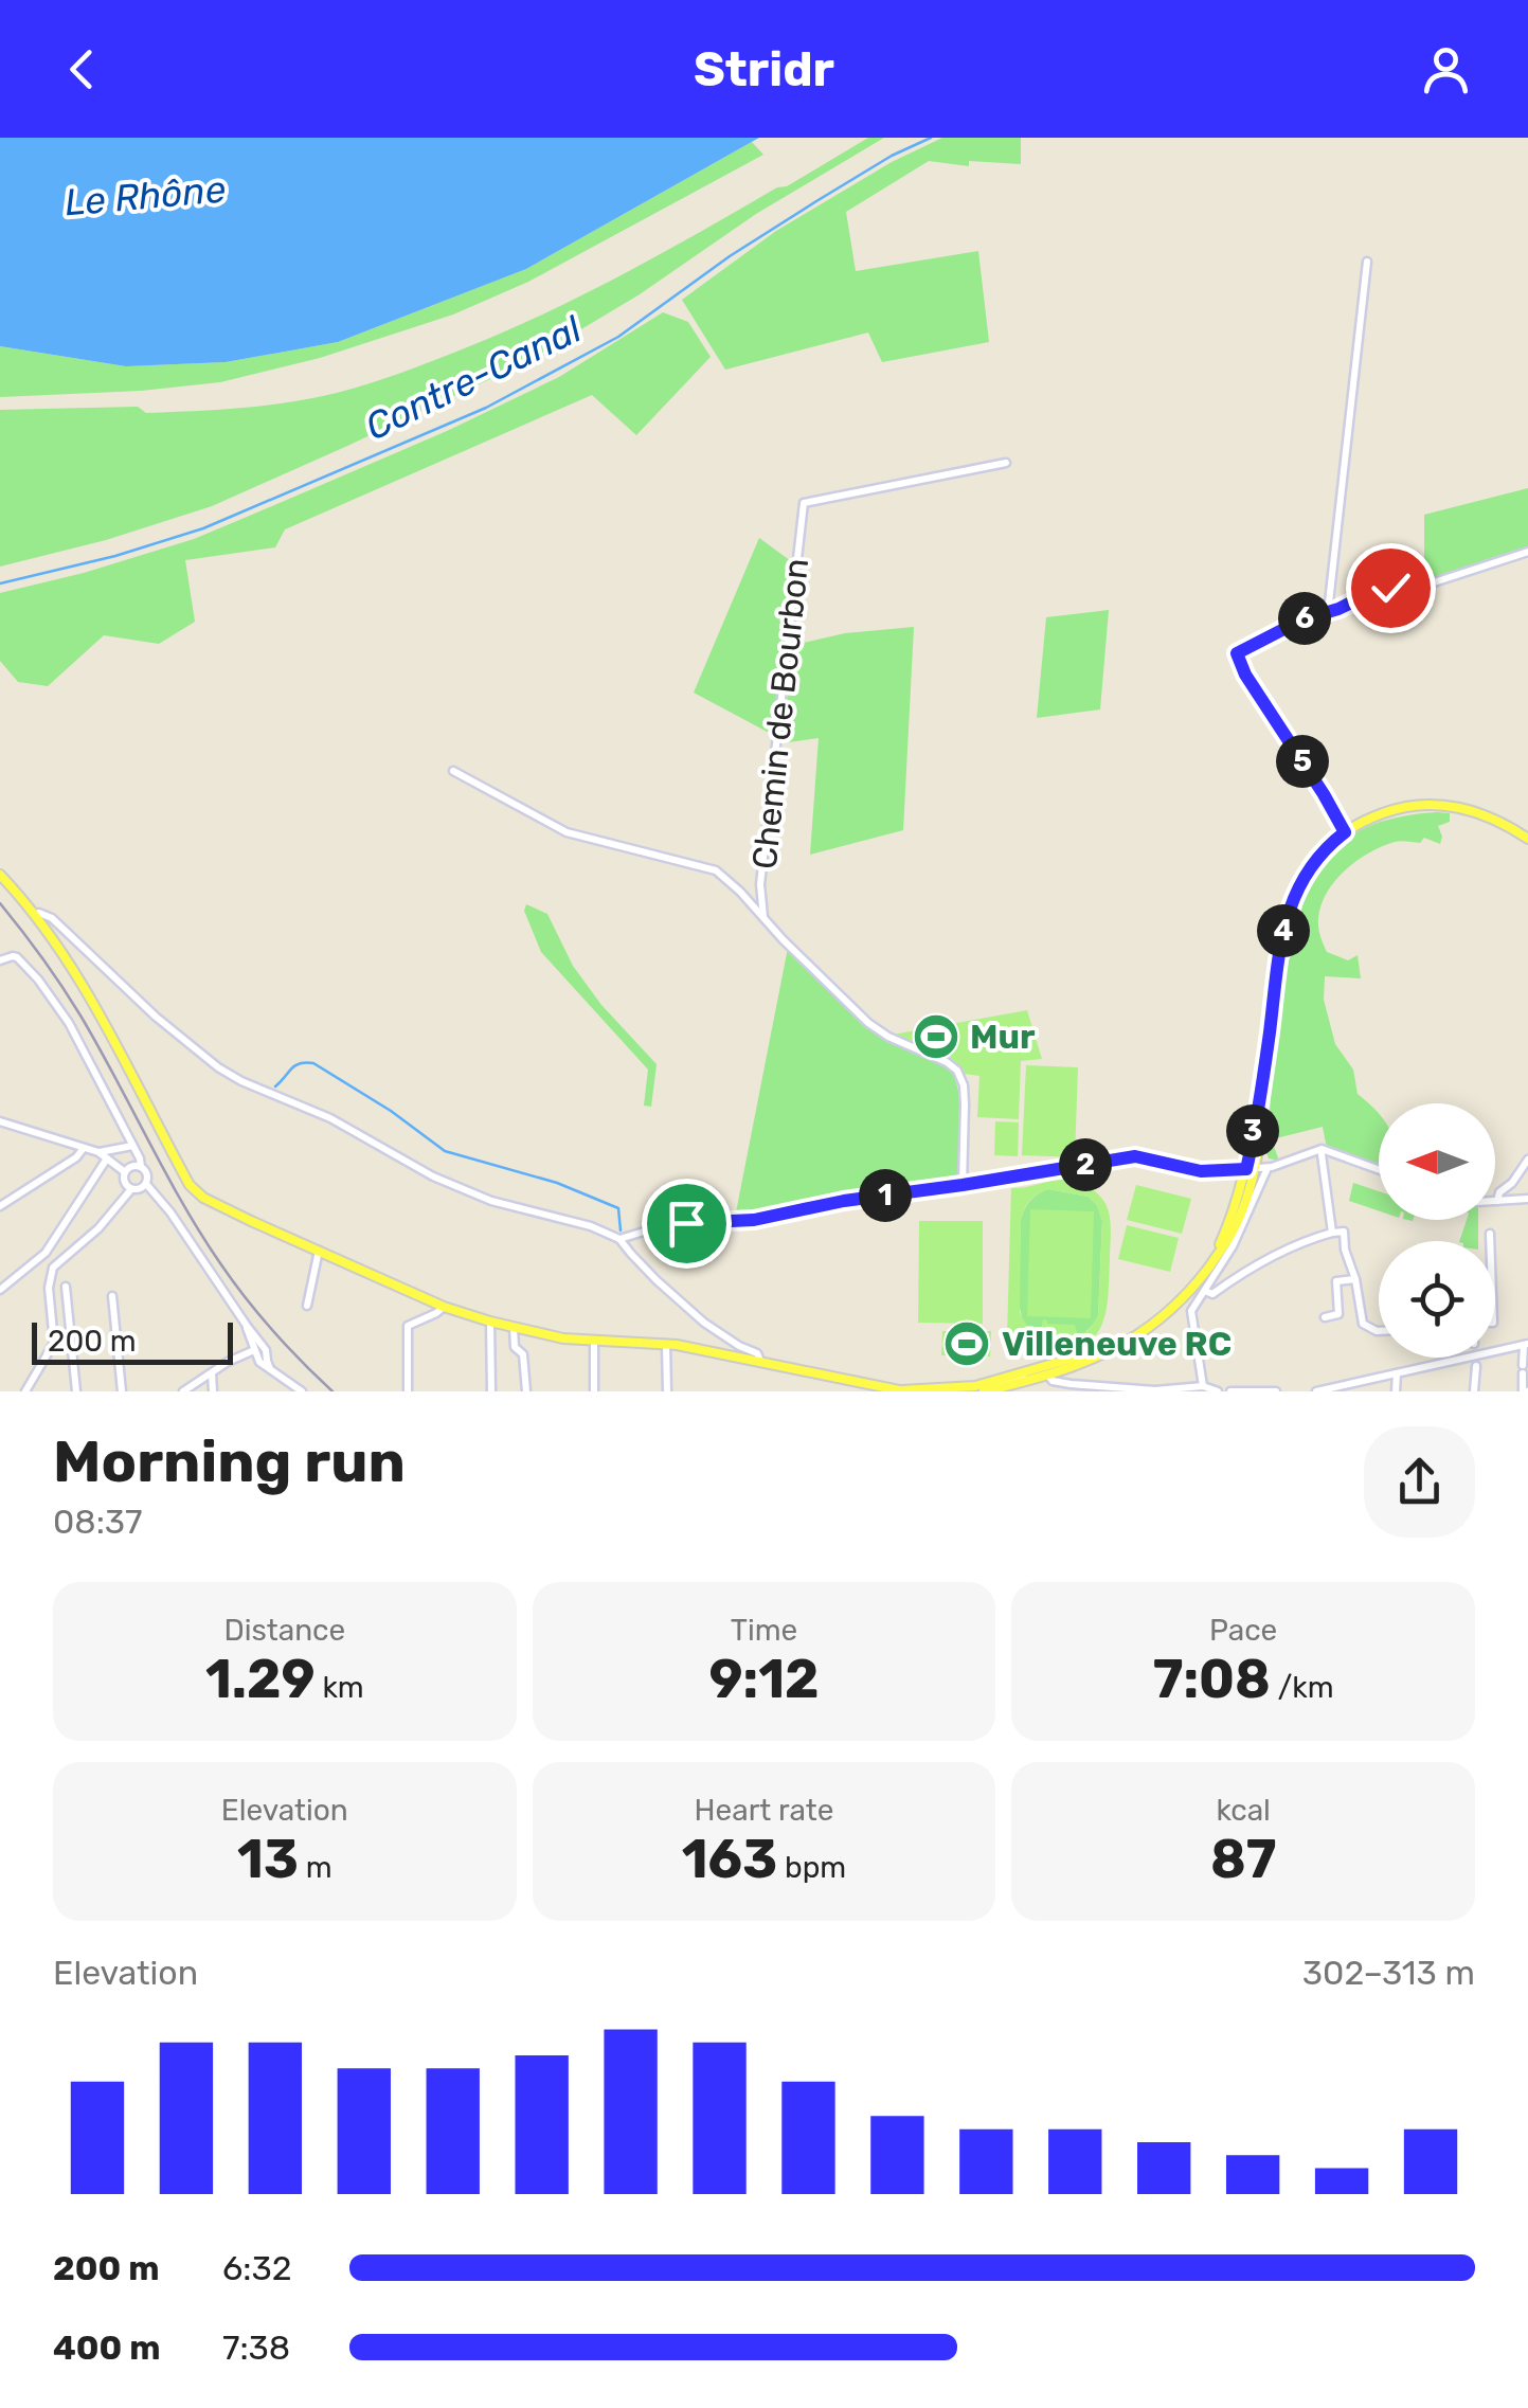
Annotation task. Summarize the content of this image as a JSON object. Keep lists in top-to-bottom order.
{
  "streets": {
    "street": ["Chemin de Bourbon"]
  },
  "water": ["Le Rhône", "Contre-Canal"],
  "places": {
    "sports": ["Mur", "Villeneuve RC"]
  },
  "scale_bar": "200 m",
  "north": "left",
  "page": {
    "header": "Stridr",
    "pins": [
      "6",
      "5",
      "4",
      "3",
      "2",
      "1"
    ],
    "scale": "200 m",
    "heading": ["Morning run", "08:37"],
    "stats": [
      ["Distance", "1.29 km"],
      ["Time", "9:12"],
      ["Pace", "7:08 /km"],
      ["Elevation", "13 m"],
      ["Heart rate", "163 bpm"],
      ["kcal", "87"]
    ],
    "chart": ["Elevation", "302–313 m"],
    "list": [
      {
        "name": "200 m",
        "note": "6:32"
      },
      {
        "name": "400 m",
        "note": "7:38"
      }
    ]
  }
}
